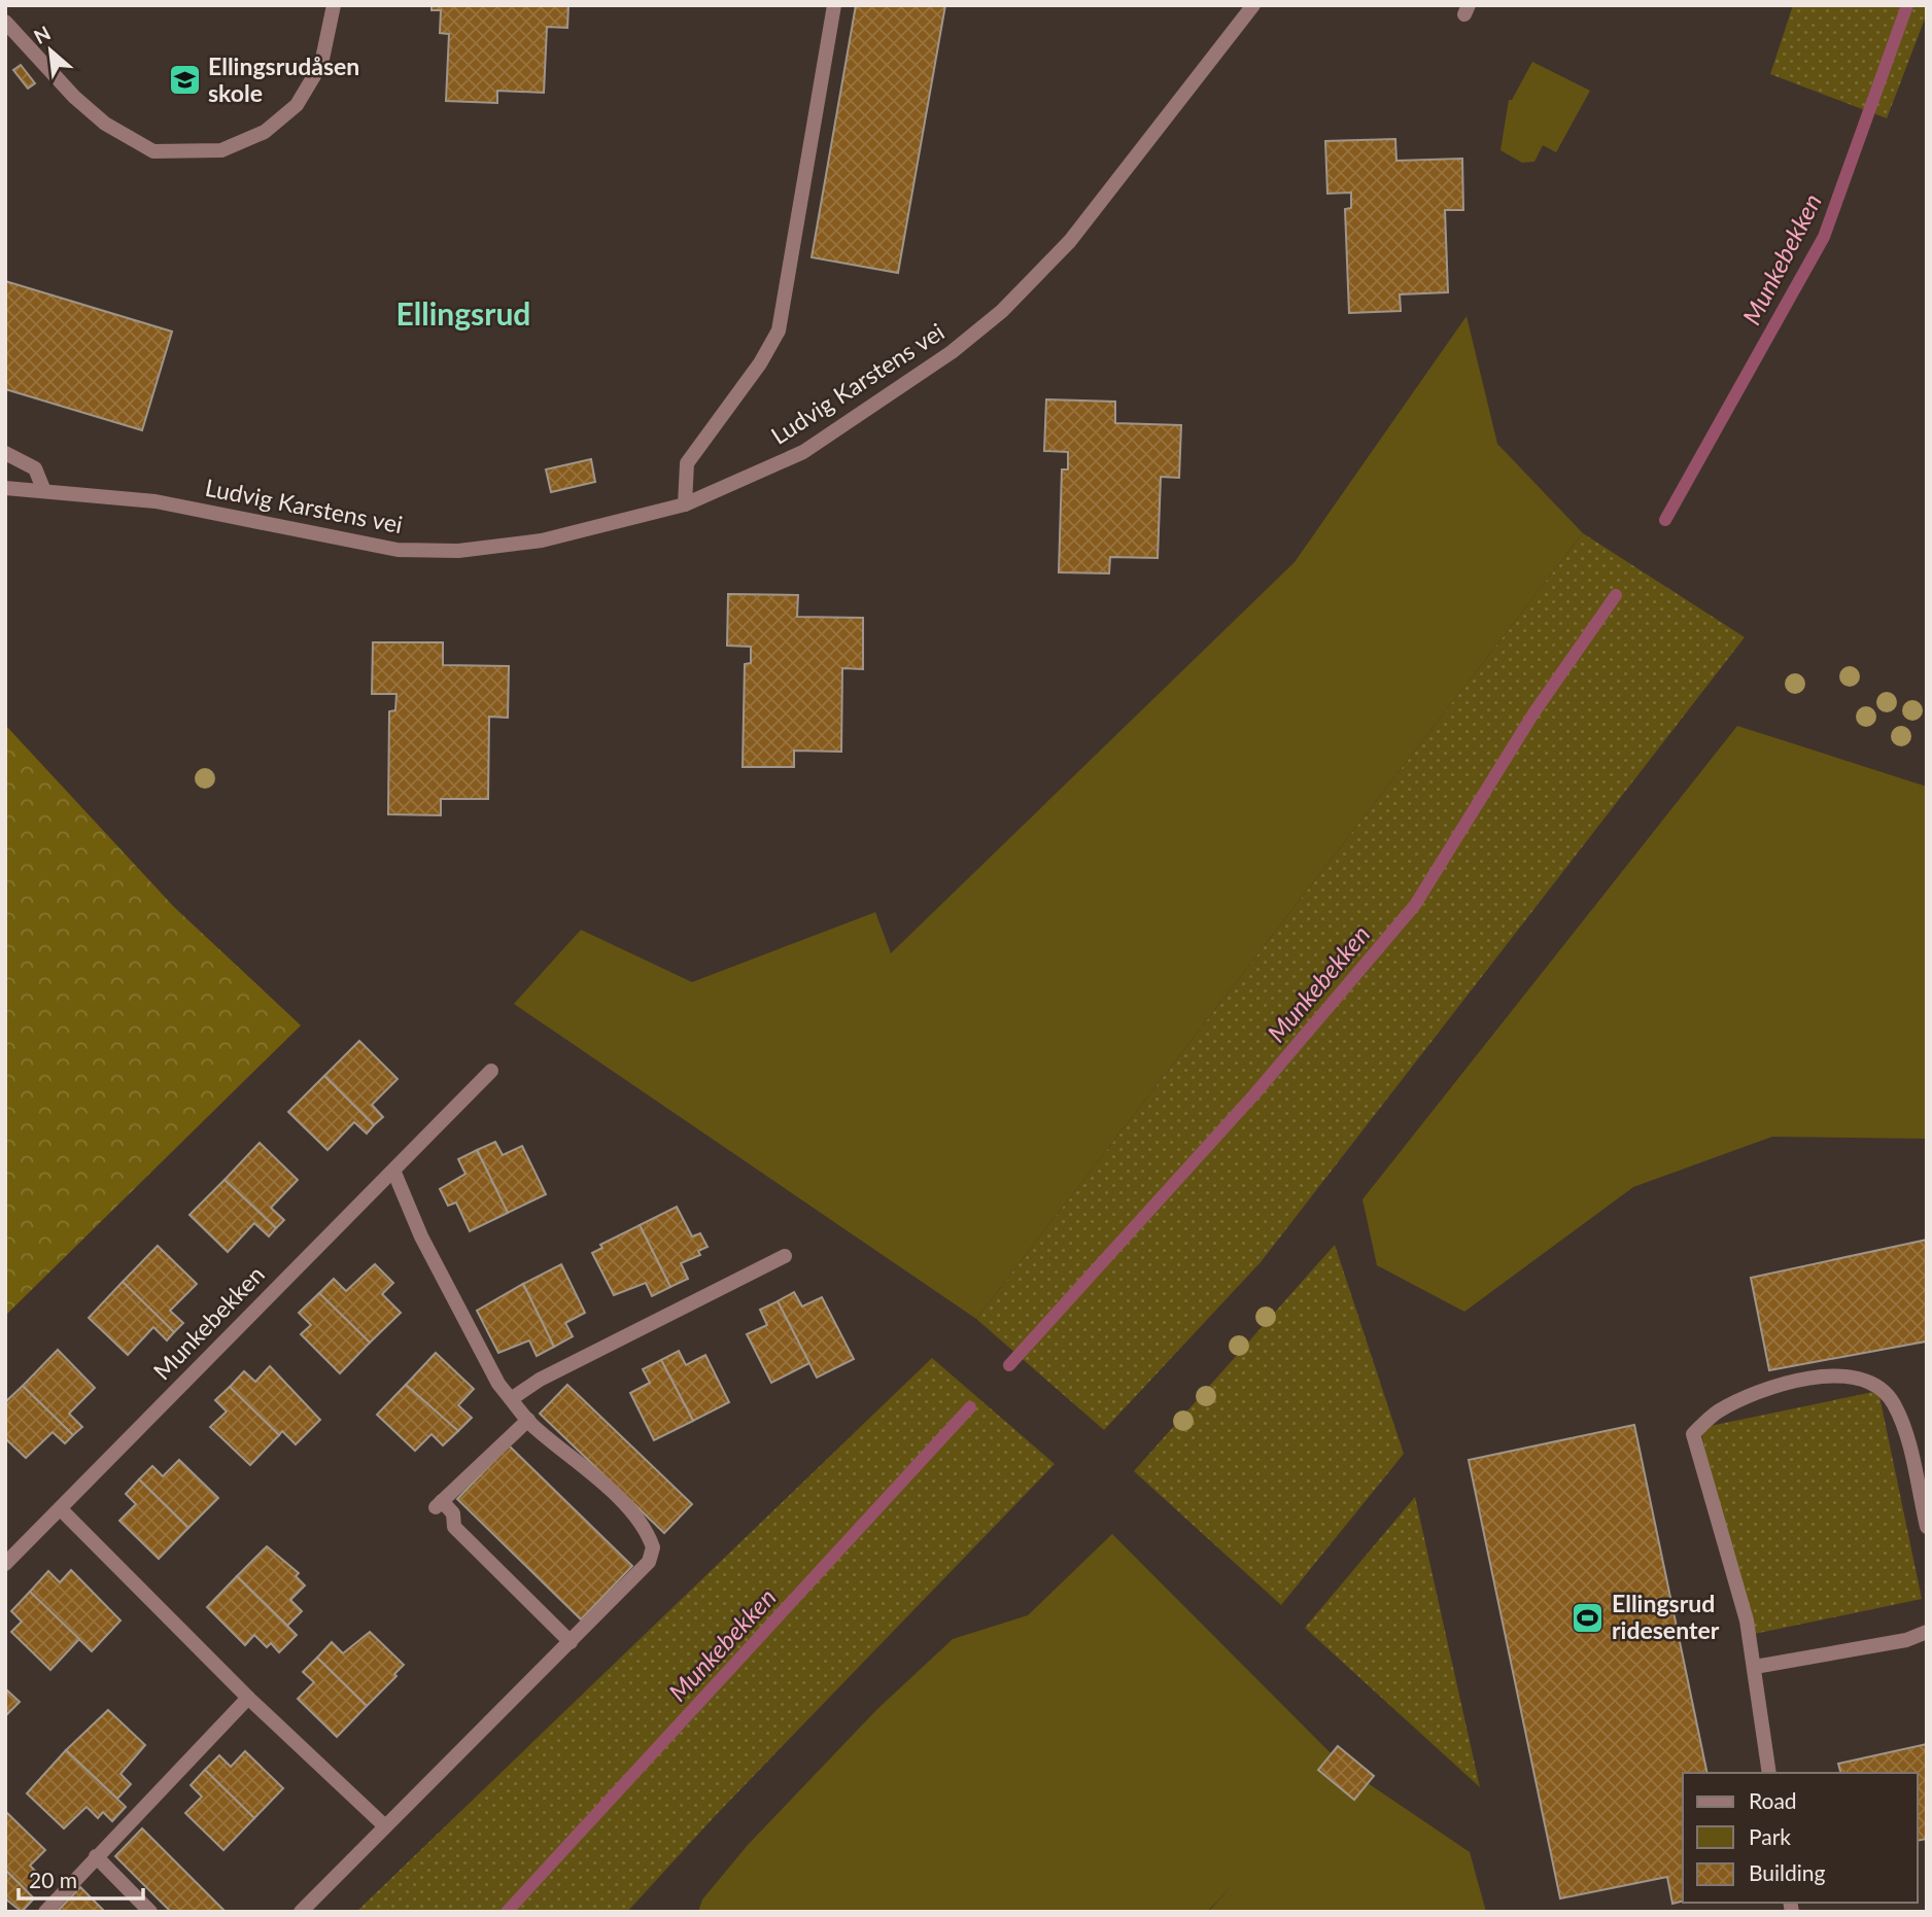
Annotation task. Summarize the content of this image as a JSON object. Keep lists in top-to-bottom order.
{
  "streets": {
    "street": ["Ludvig Karstens vei", "Munkebekken"]
  },
  "districts": ["Ellingsrud"],
  "water": ["Munkebekken"],
  "places": {
    "school or university": ["Ellingsrudåsen skole"],
    "sports": ["Ellingsrud ridesenter"]
  },
  "legend": ["Road", "Park", "Building"],
  "scale_bar": "20 m",
  "north": "top left"
}
